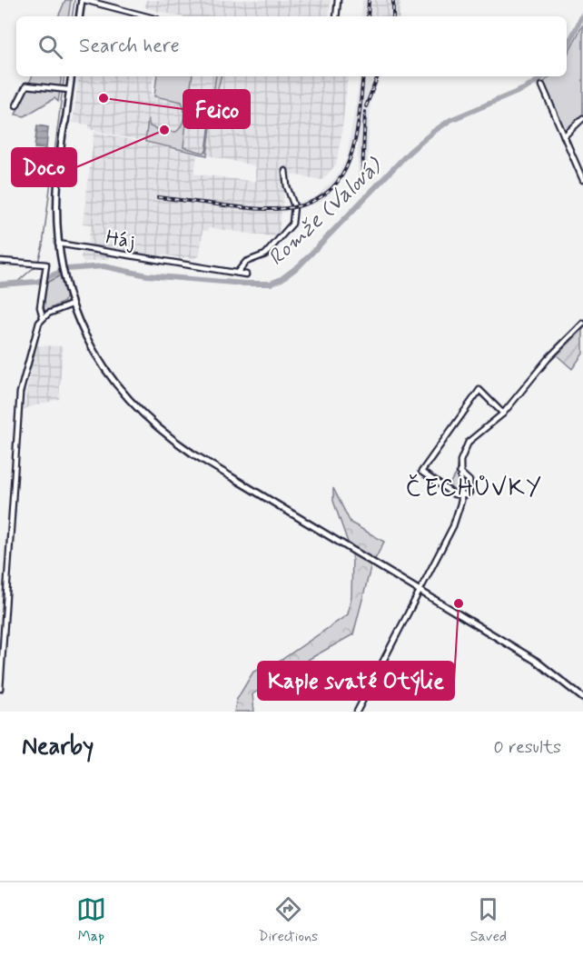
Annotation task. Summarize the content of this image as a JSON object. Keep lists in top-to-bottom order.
{
  "streets": {
    "street": ["Háj"]
  },
  "districts": ["ČECHŮVKY"],
  "water": ["Romže (Valová)"],
  "places": ["Feico", "Doco", "Kaple svaté Otýlie"],
  "page": {
    "search": "Search here",
    "heading": ["Nearby", "0 results"],
    "nav": ["Map", "Directions", "Saved"]
  }
}
